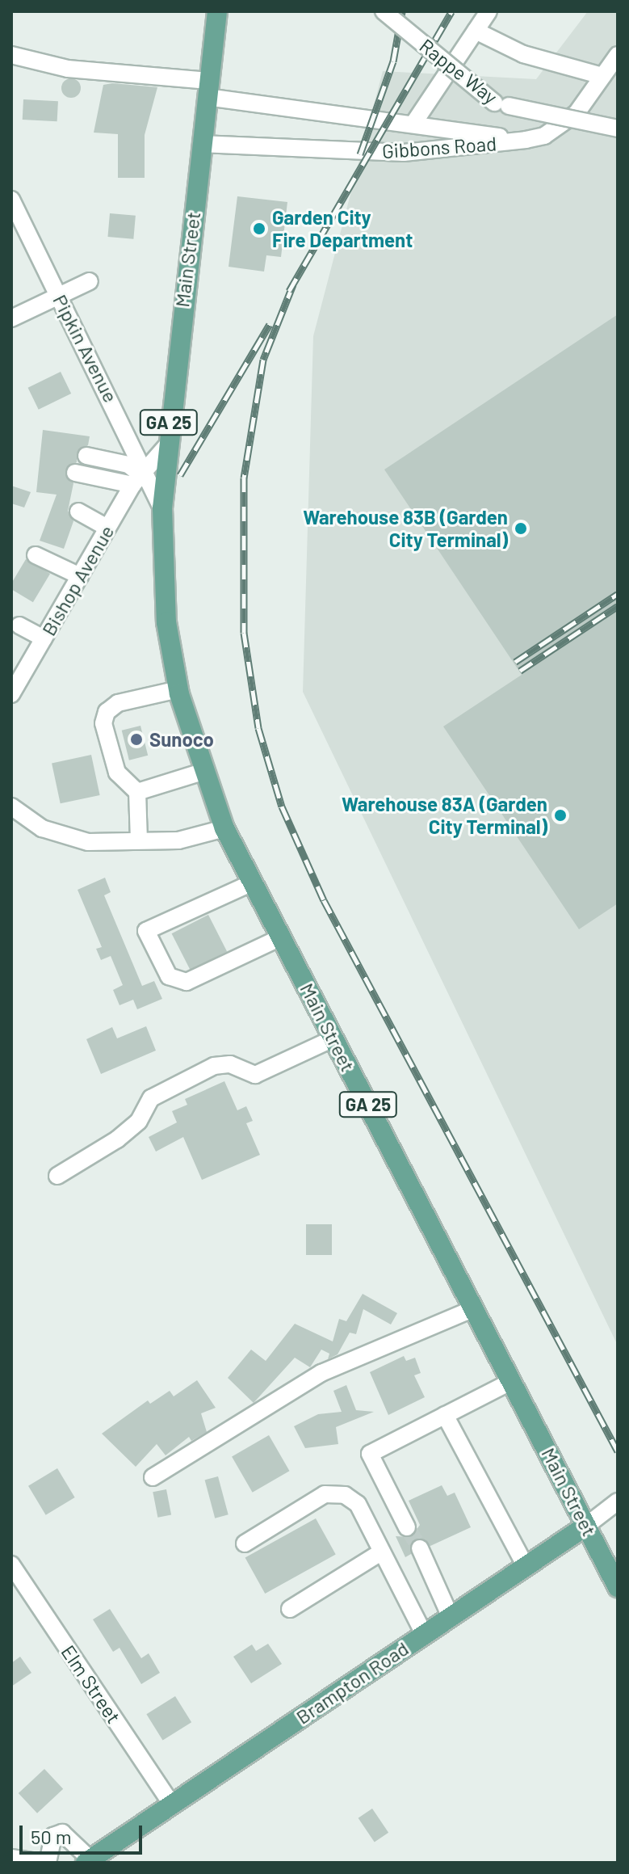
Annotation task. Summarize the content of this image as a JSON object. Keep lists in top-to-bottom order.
{
  "streets": {
    "main road": ["Main Street", "GA 25", "Brampton Road"],
    "street": [
      "Rappe Way",
      "Gibbons Road",
      "Pipkin Avenue",
      "Bishop Avenue",
      "Elm Street"
    ]
  },
  "crossings": [
    ["Gibbons Road", "Main Street"],
    ["Main Street", "Pipkin Avenue"],
    ["Main Street", "Bishop Avenue"],
    ["Main Street", "Brampton Road"],
    ["Pipkin Avenue", "Bishop Avenue"],
    ["Brampton Road", "Elm Street"]
  ],
  "places": [
    "Garden City Fire Department",
    "Warehouse 83B (Garden City Terminal)",
    "Sunoco",
    "Warehouse 83A (Garden City Terminal)"
  ],
  "scale_bar": "50 m"
}
